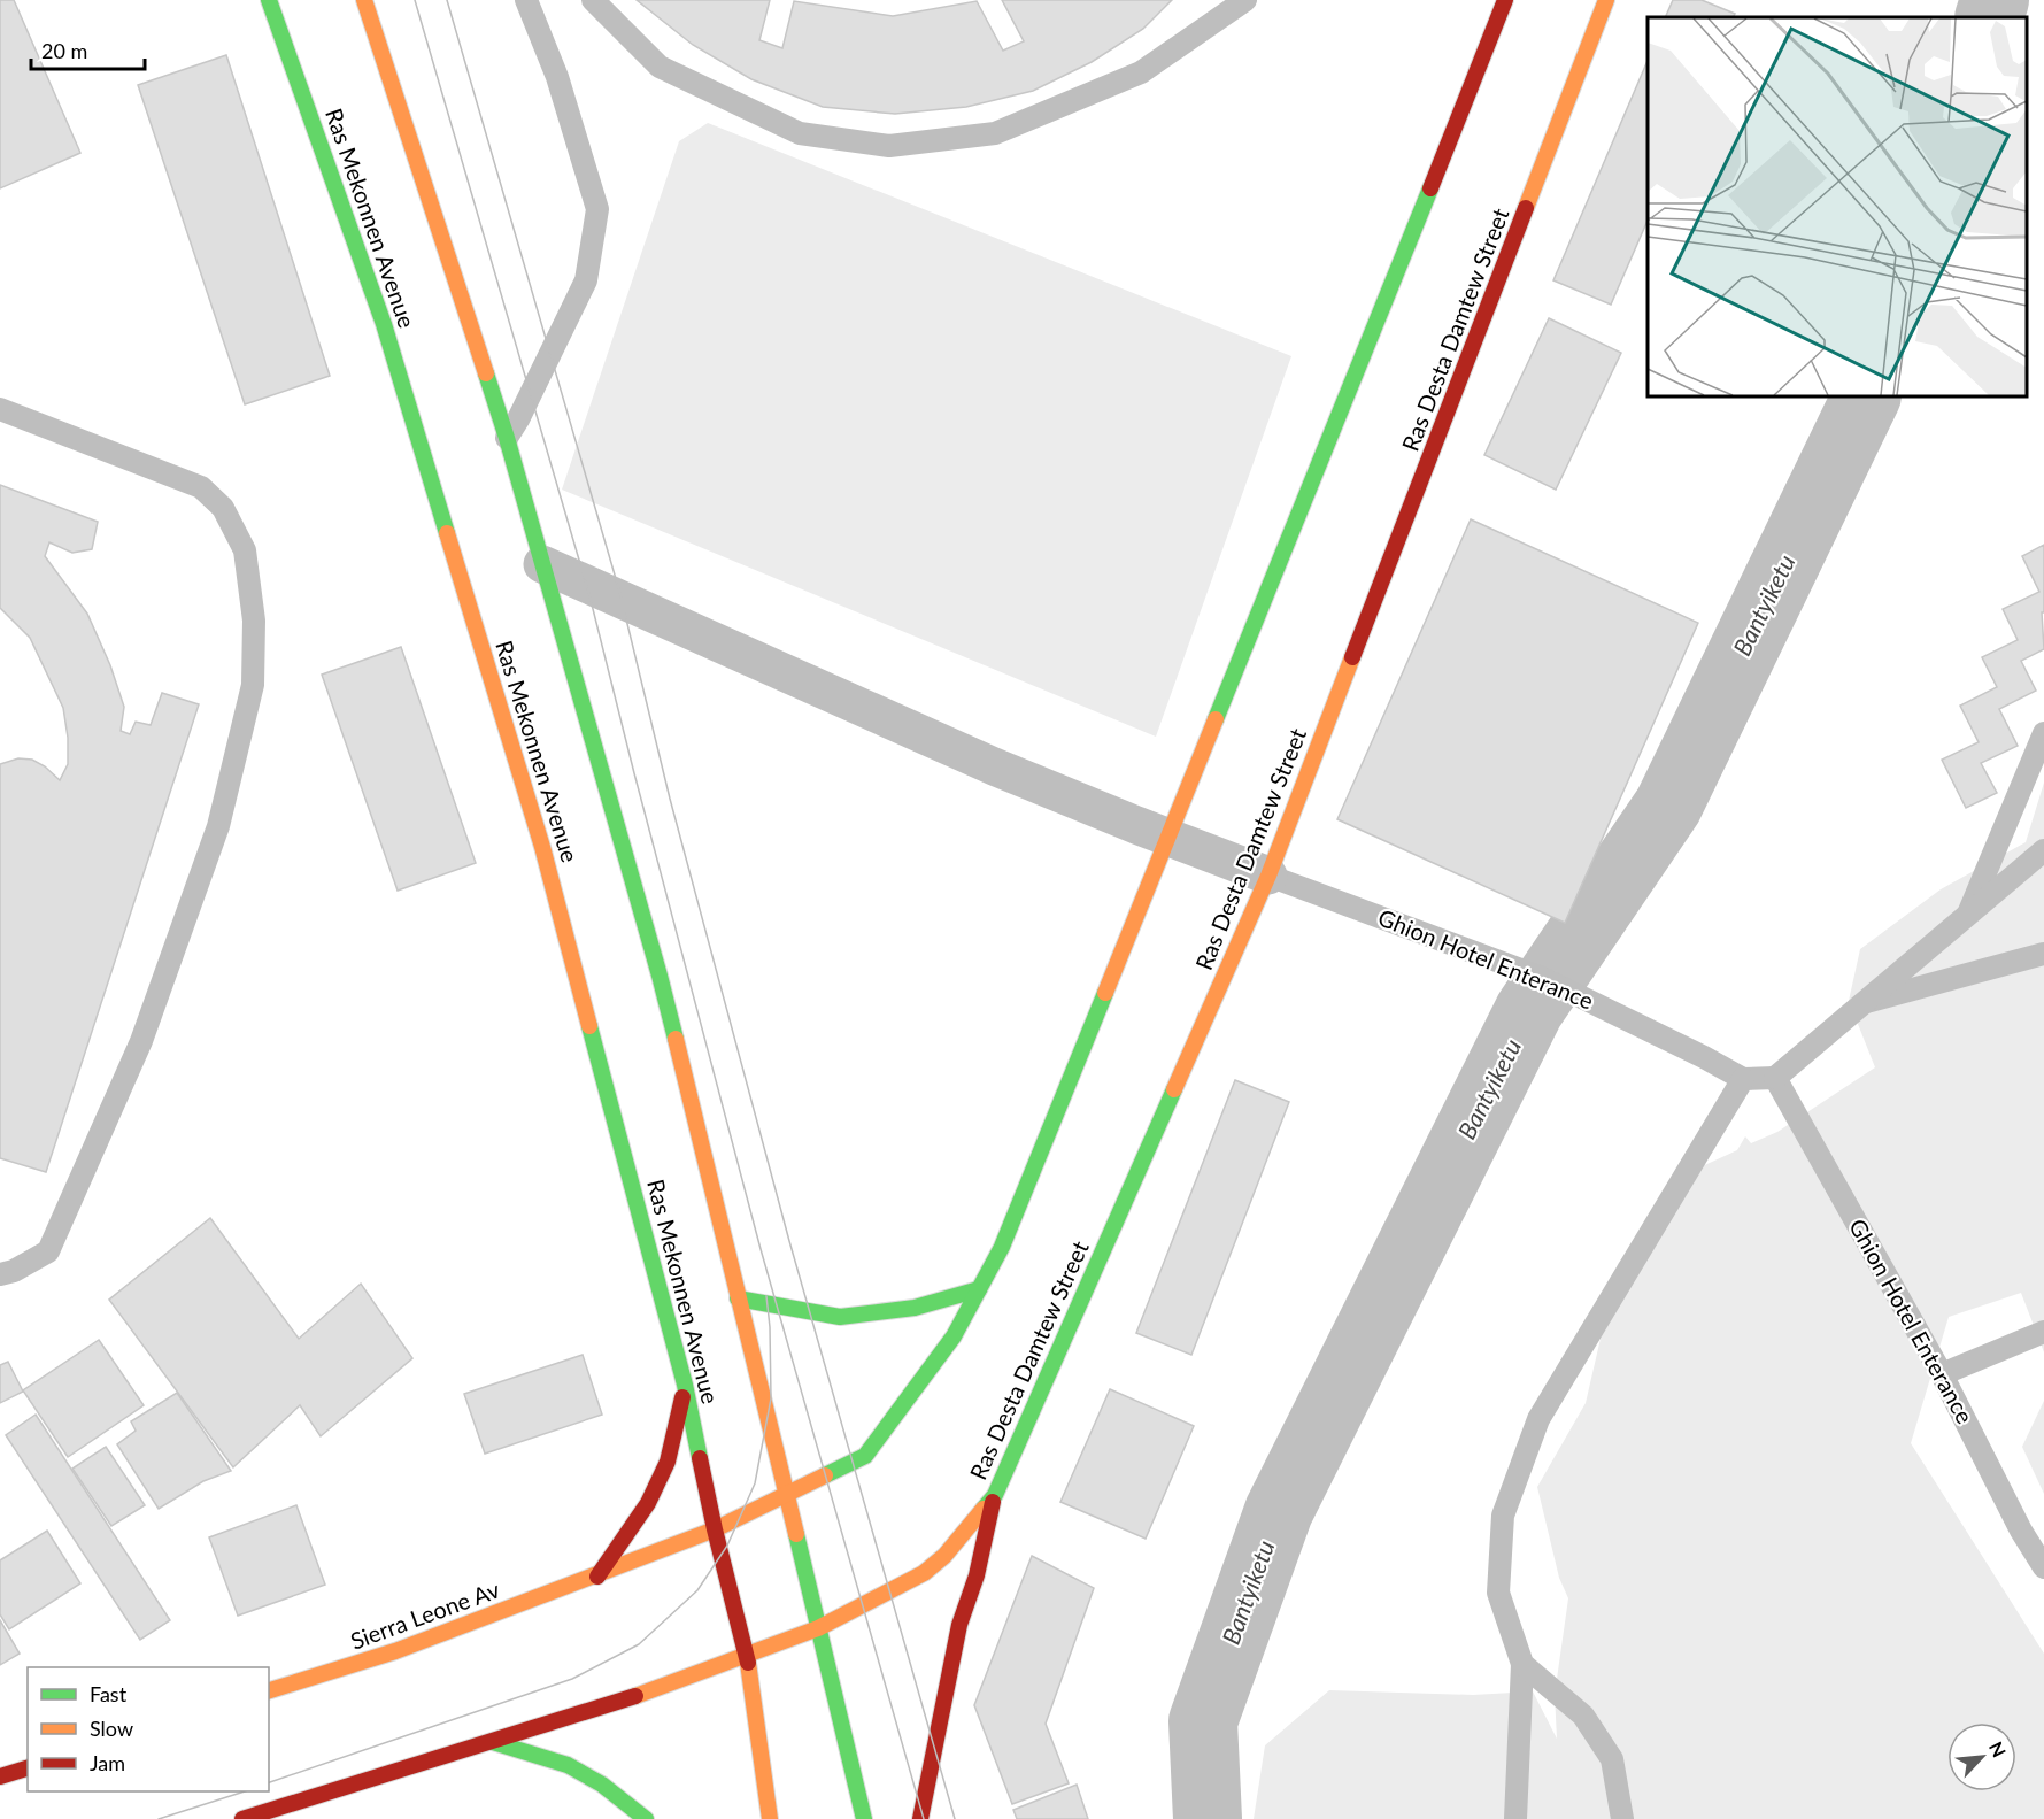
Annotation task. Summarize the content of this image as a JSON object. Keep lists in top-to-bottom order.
{
  "streets": {
    "main road": ["Ras Mekonnen Avenue", "Ras Desta Damtew Street", "Sierra Leone Av"],
    "lane": ["Ghion Hotel Enterance"]
  },
  "crossings": [
    ["Ras Mekonnen Avenue", "Ras Desta Damtew Street"],
    ["Ras Mekonnen Avenue", "Sierra Leone Av"],
    ["Ras Desta Damtew Street", "Ghion Hotel Enterance"]
  ],
  "water": ["Bantyiketu"],
  "legend": ["Fast", "Slow", "Jam"],
  "scale_bar": "20 m",
  "north": "top right"
}
